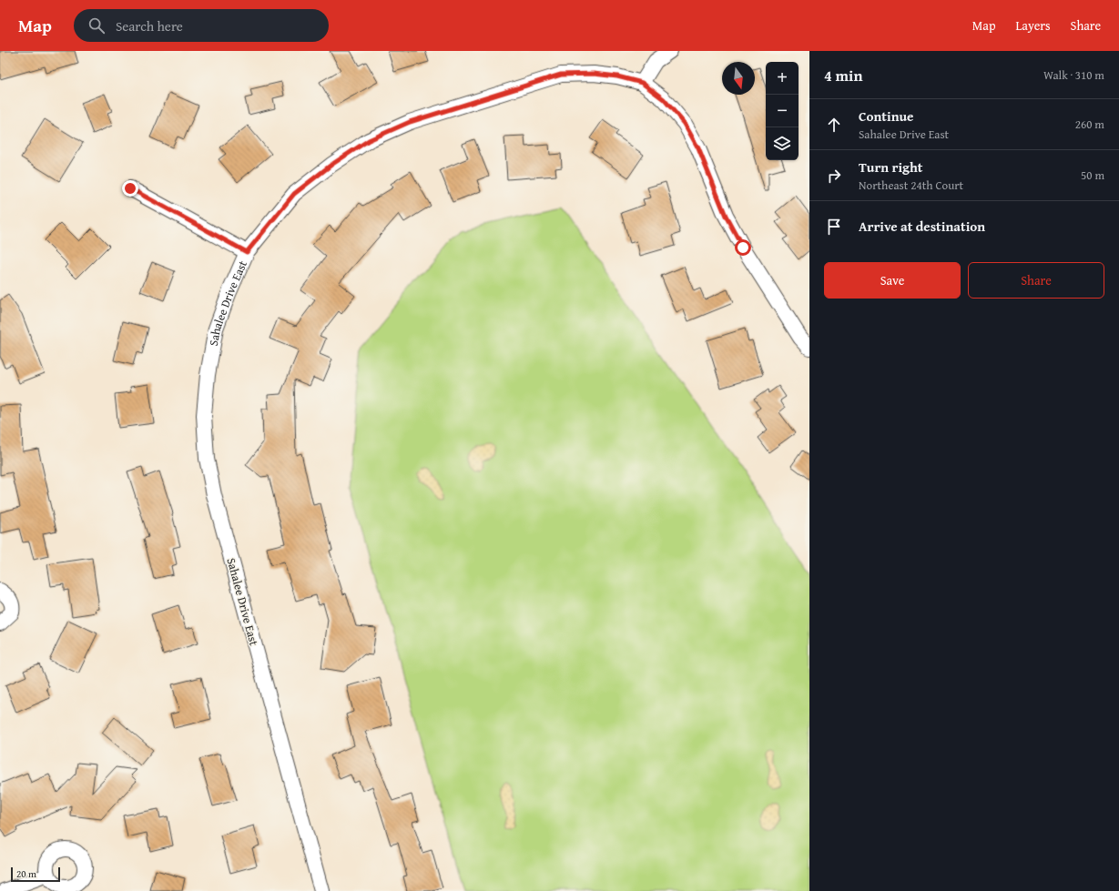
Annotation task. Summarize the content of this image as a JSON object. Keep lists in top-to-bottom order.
{
  "streets": {
    "street": ["Sahalee Drive East"]
  },
  "scale_bar": "20 m",
  "north": "bottom",
  "page": {
    "header": "Map",
    "search": "Search here",
    "nav": ["Map", "Layers", "Share"],
    "heading": ["4 min", "Walk · 310 m"],
    "map_buttons": ["+", "−"],
    "list": [
      ["Continue", "Sahalee Drive East", "260 m"],
      ["Turn right", "Northeast 24th Court", "50 m"],
      "Arrive at destination"
    ],
    "buttons": ["Save", "Share"],
    "scale": "20 m"
  }
}
